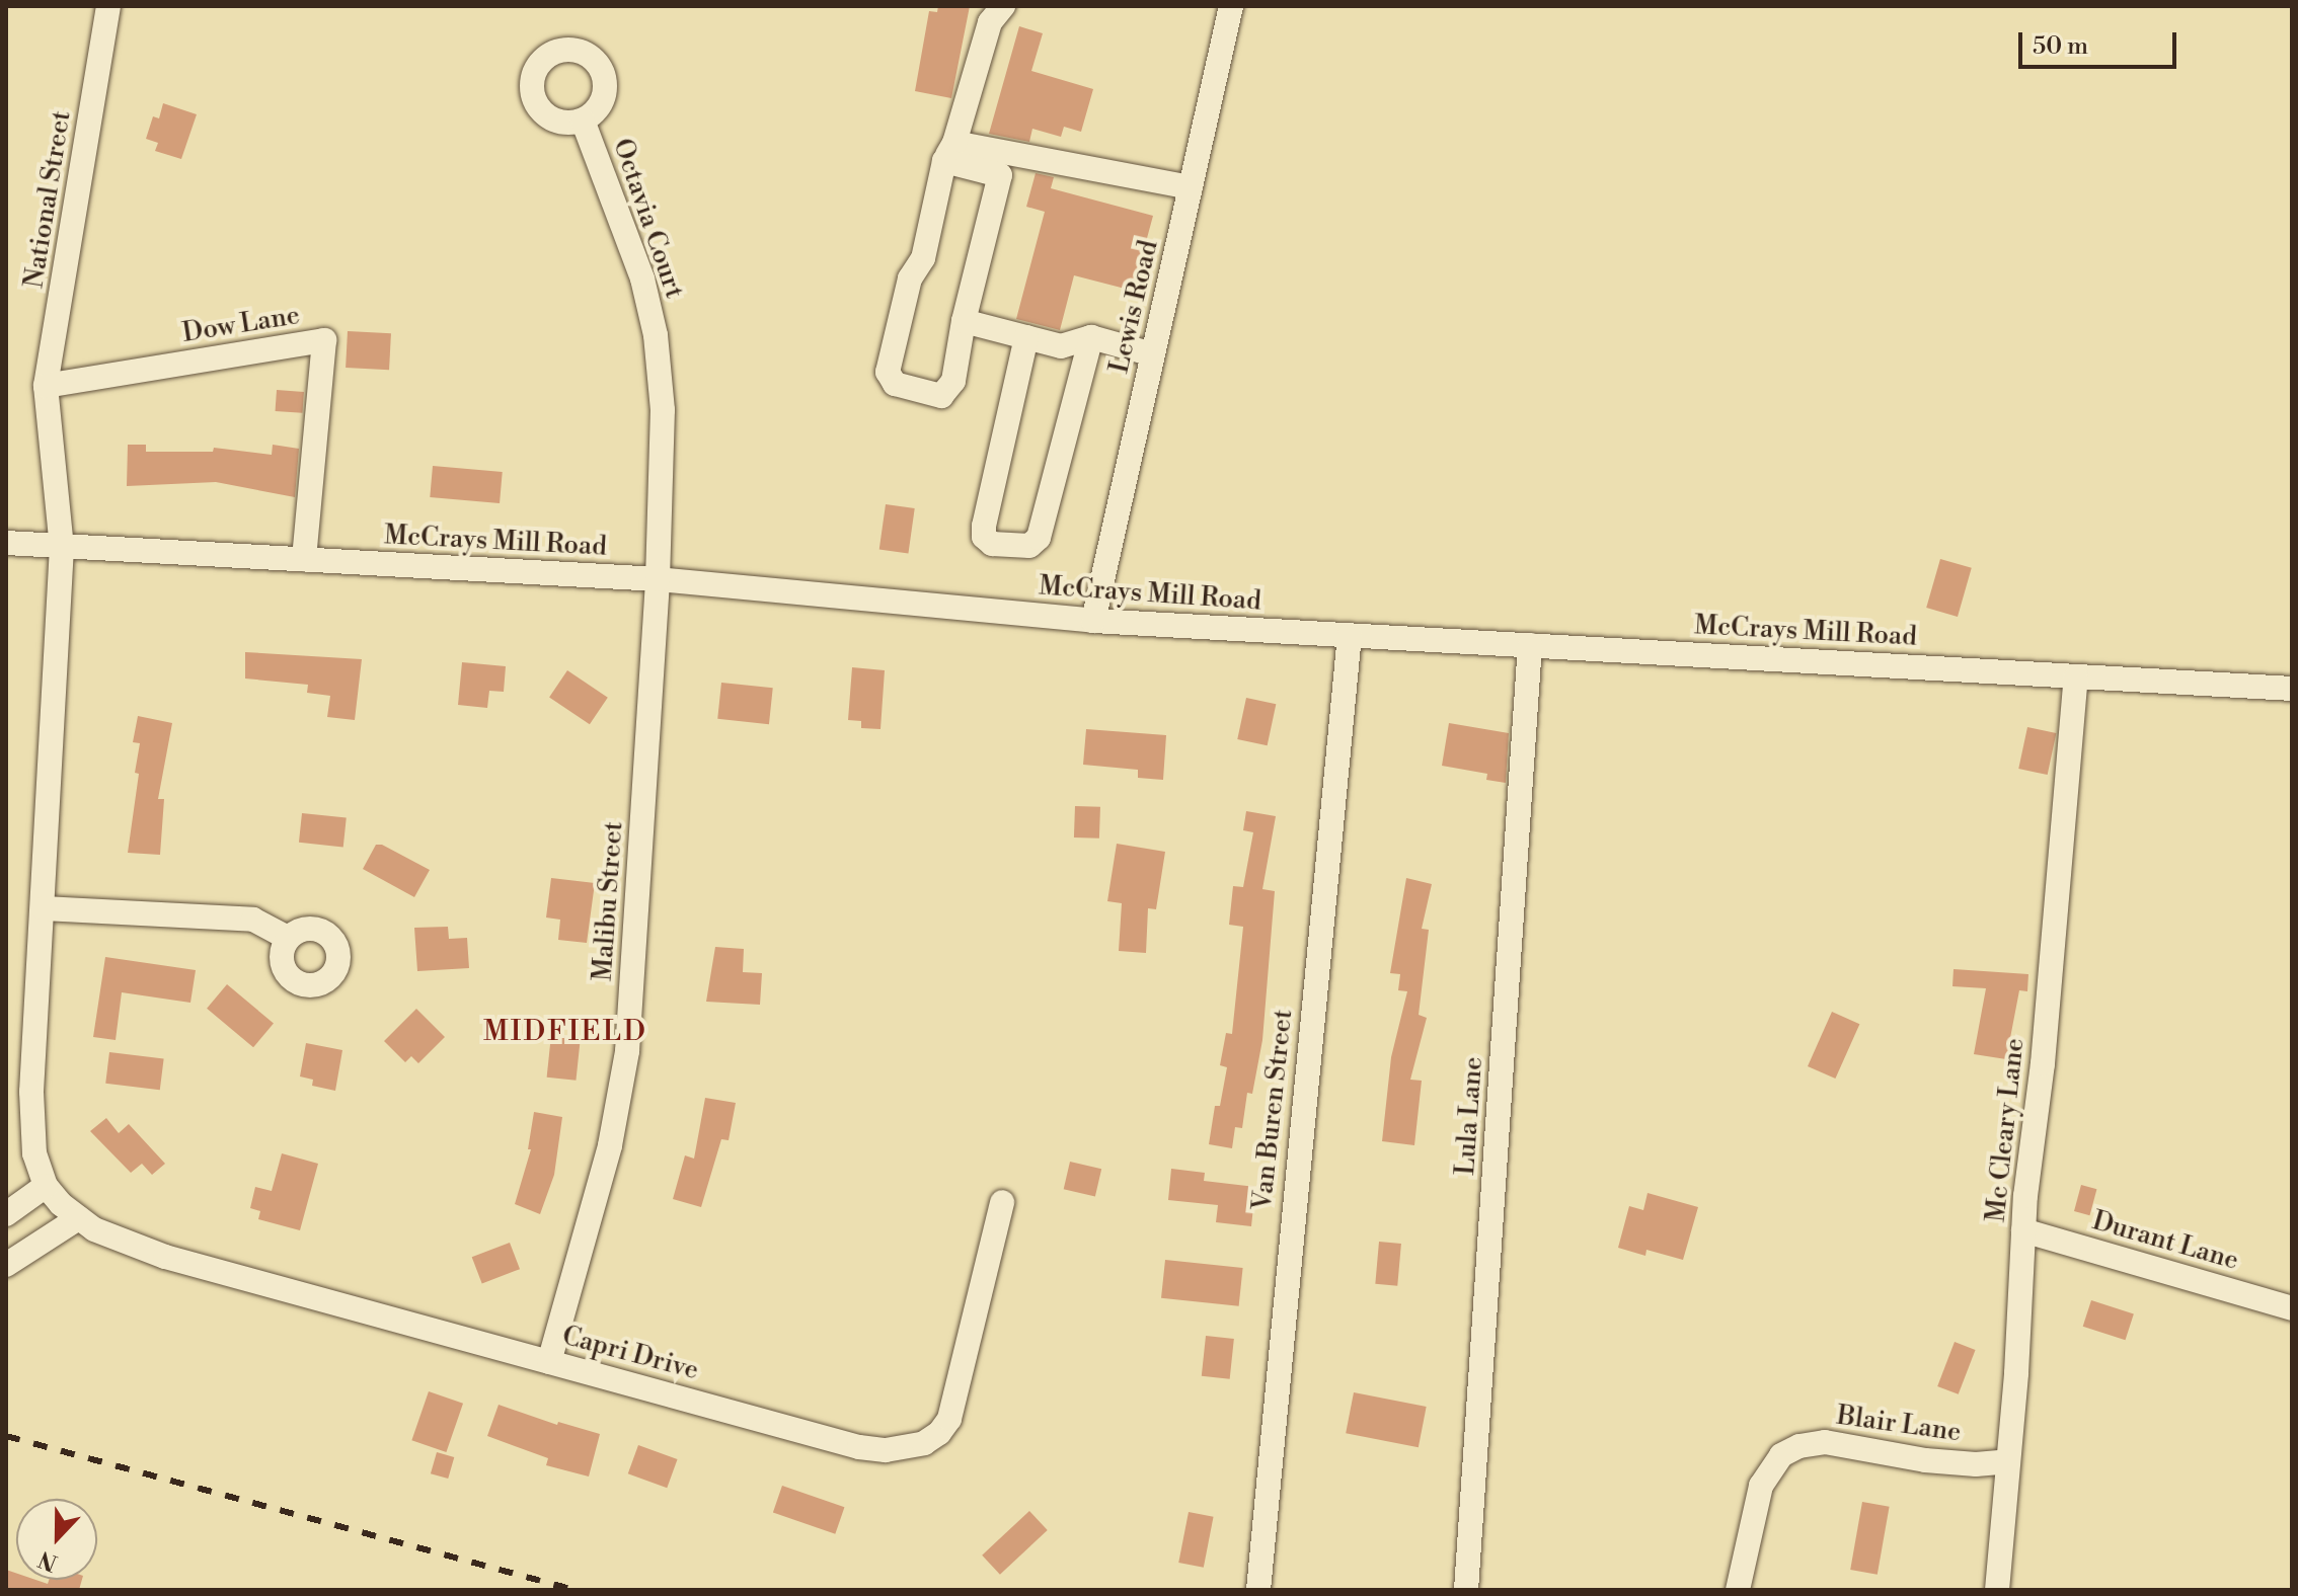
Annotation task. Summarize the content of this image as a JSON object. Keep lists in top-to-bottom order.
{
  "streets": {
    "street": [
      "National Street",
      "Octavia Court",
      "Lewis Road",
      "Dow Lane",
      "McCrays Mill Road",
      "Malibu Street",
      "Van Buren Street",
      "Lula Lane",
      "Mc Cleary Lane",
      "Durant Lane",
      "Capri Drive",
      "Blair Lane"
    ]
  },
  "crossings": [
    ["National Street", "Dow Lane"],
    ["National Street", "McCrays Mill Road"],
    ["National Street", "Capri Drive"],
    ["Octavia Court", "McCrays Mill Road"],
    ["Octavia Court", "Malibu Street"],
    ["Lewis Road", "McCrays Mill Road"],
    ["Dow Lane", "McCrays Mill Road"],
    ["McCrays Mill Road", "Malibu Street"],
    ["McCrays Mill Road", "Van Buren Street"],
    ["McCrays Mill Road", "Lula Lane"],
    ["McCrays Mill Road", "Mc Cleary Lane"],
    ["McCrays Mill Road", "Capri Drive"],
    ["Malibu Street", "Capri Drive"],
    ["Mc Cleary Lane", "Durant Lane"],
    ["Mc Cleary Lane", "Blair Lane"]
  ],
  "districts": ["MIDFIELD"],
  "scale_bar": "50 m",
  "north": "bottom"
}
